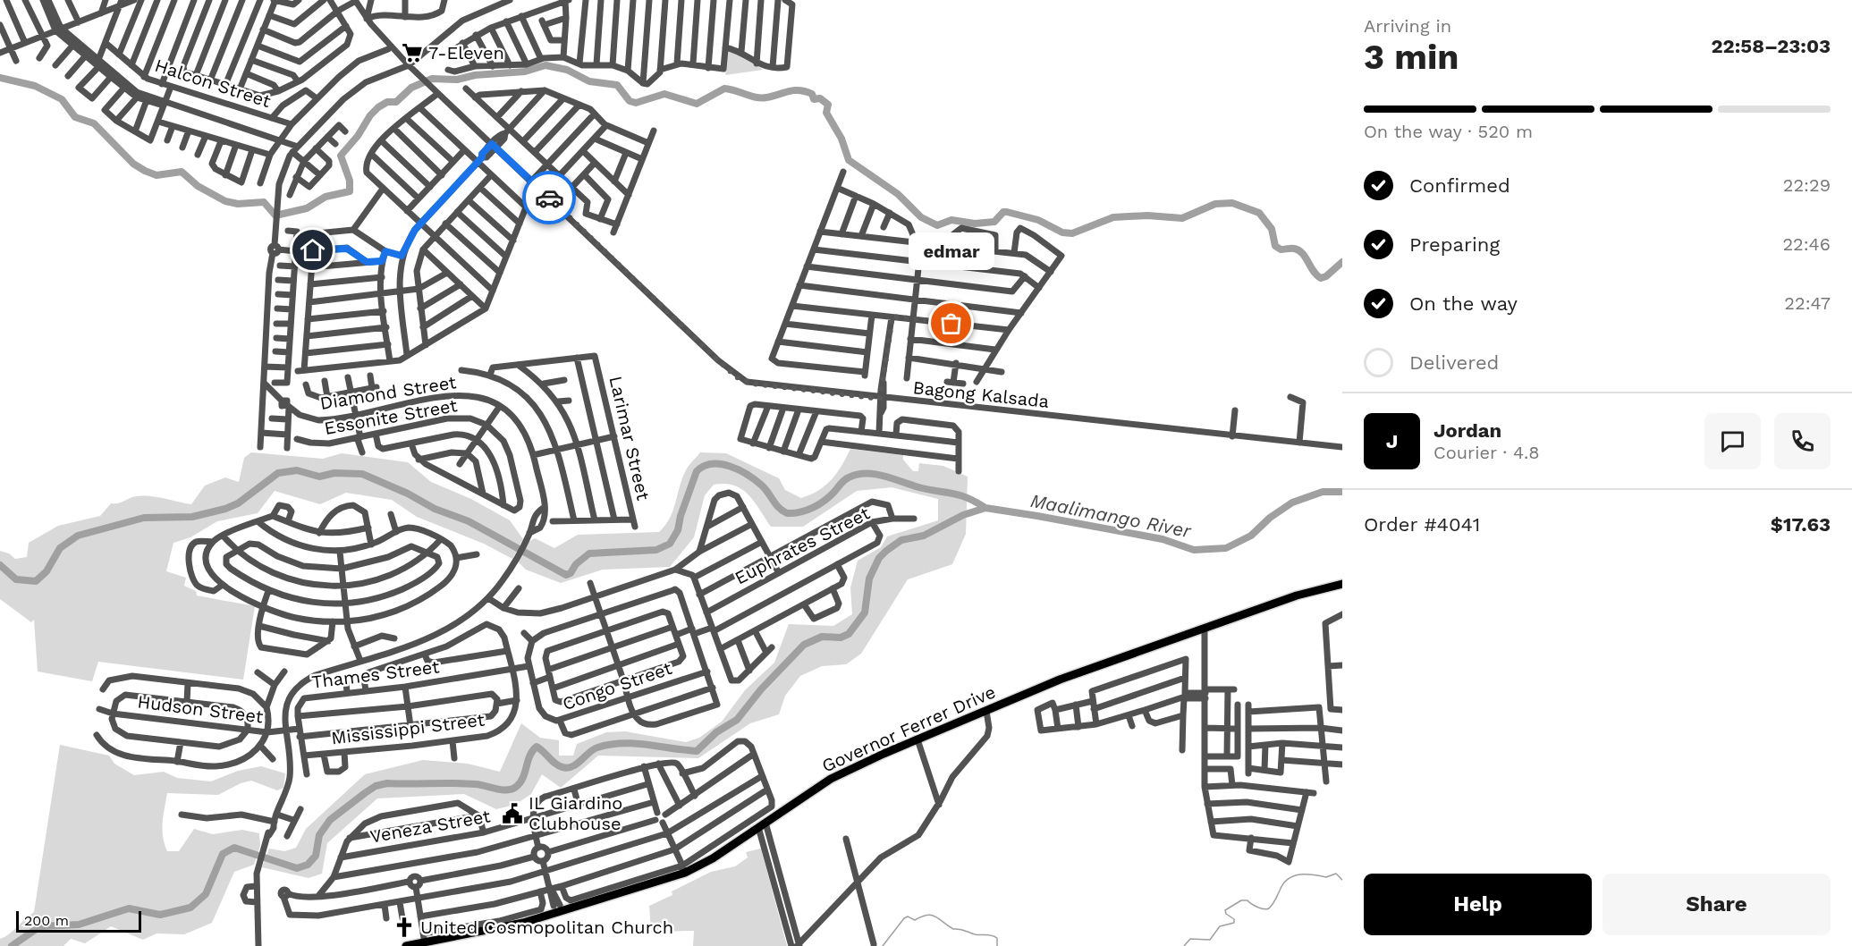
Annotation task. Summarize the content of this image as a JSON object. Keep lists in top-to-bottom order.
{
  "streets": {
    "main road": ["Governor Ferrer Drive"],
    "street": [
      "Halcon Street",
      "Diamond Street",
      "Bagong Kalsada",
      "Essonite Street",
      "Larimar Street",
      "Euphrates Street",
      "Thames Street",
      "Congo Street",
      "Hudson Street",
      "Mississippi Street",
      "Veneza Street"
    ]
  },
  "crossings": [
    ["Thames Street", "Congo Street"]
  ],
  "water": ["Maalimango River"],
  "places": {
    "supermarket": ["7-Eleven"],
    "other": ["edmar"],
    "public building": ["IL Giardino Clubhouse"],
    "church": ["United Cosmopolitan Church"]
  },
  "scale_bar": "200 m",
  "page": {
    "heading": ["3 min", "Arriving in", "22:58–23:03"],
    "panel": [
      "Jordan",
      "Courier · 4.8",
      "Order #4041",
      "$17.63"
    ],
    "bar": "On the way · 520 m",
    "list": [
      ["Confirmed", "22:29"],
      ["Preparing", "22:46"],
      ["On the way", "22:47"],
      "Delivered"
    ],
    "bubble": "edmar",
    "round": "J",
    "buttons": ["Help", "Share"],
    "scale": "200 m"
  }
}
